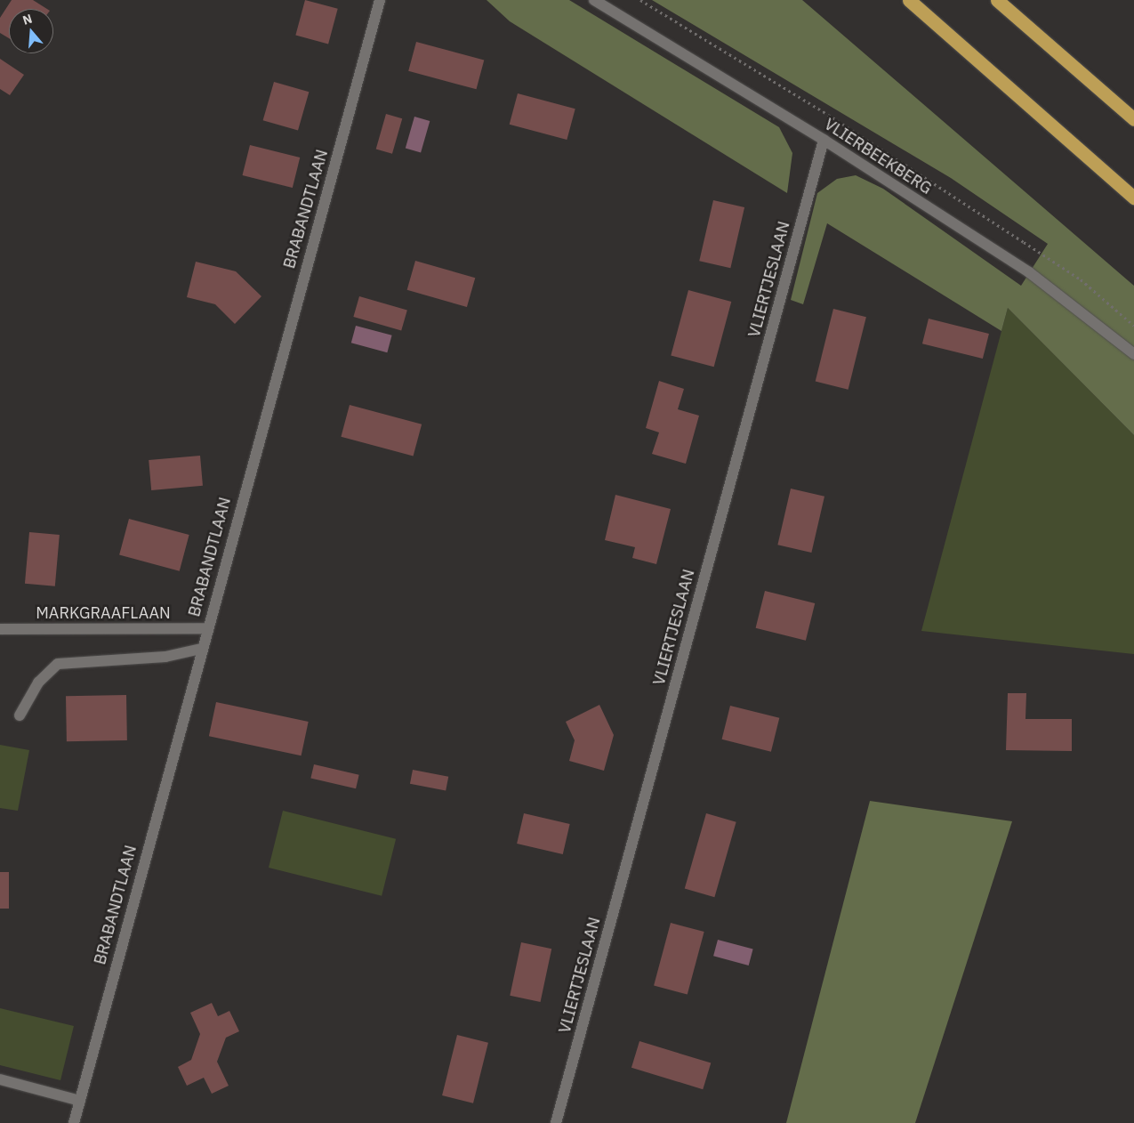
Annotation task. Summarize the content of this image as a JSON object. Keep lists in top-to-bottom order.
{
  "streets": {
    "street": [
      "VLIERBEEKBERG",
      "BRABANDTLAAN",
      "VLIERTJESLAAN",
      "MARKGRAAFLAAN"
    ]
  },
  "crossings": [
    ["VLIERBEEKBERG", "VLIERTJESLAAN"],
    ["BRABANDTLAAN", "MARKGRAAFLAAN"]
  ],
  "north": "top"
}
